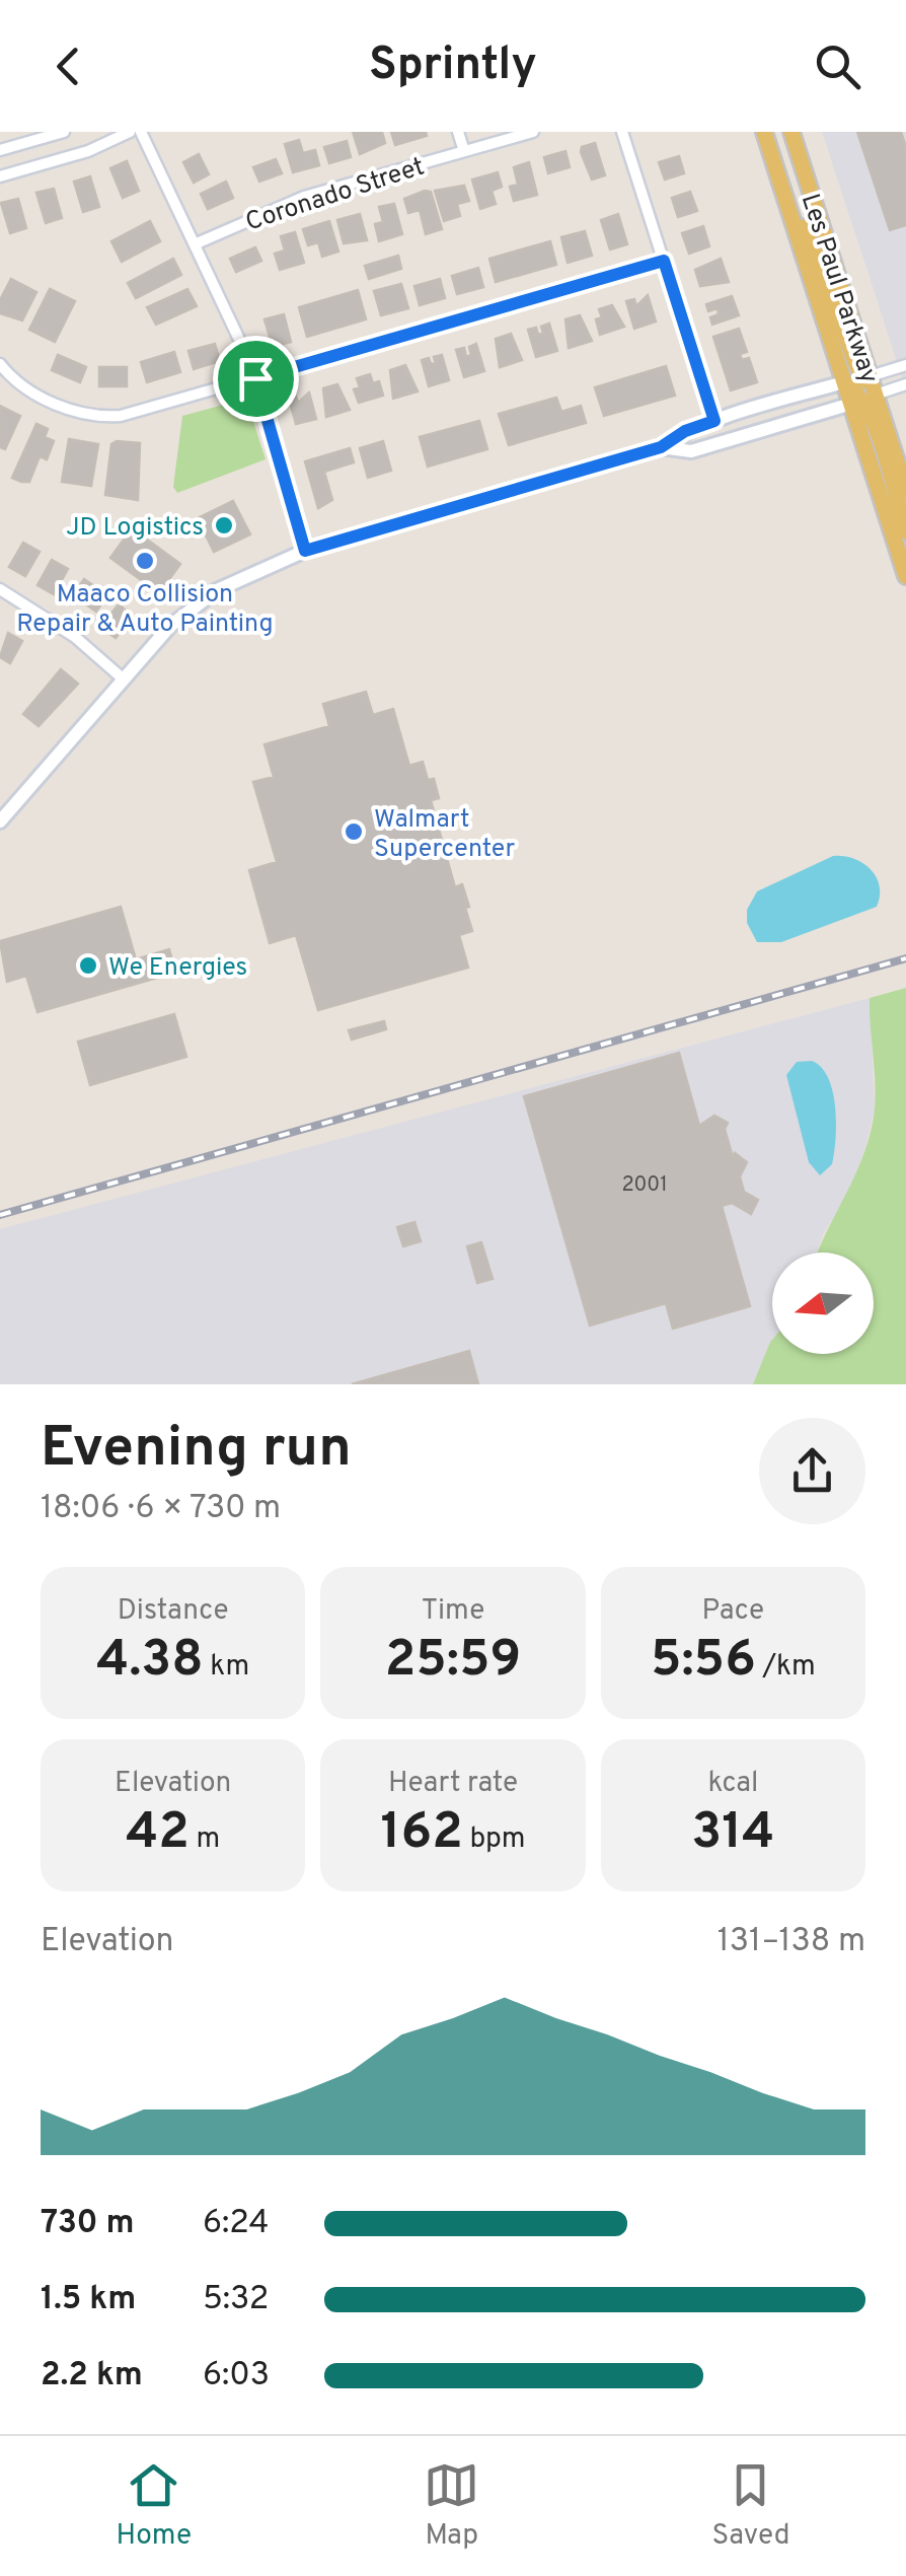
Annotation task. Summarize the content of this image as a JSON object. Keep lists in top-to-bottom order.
{
  "streets": {
    "main road": ["Les Paul Parkway"],
    "street": ["Coronado Street"]
  },
  "places": [
    "JD Logistics",
    "Maaco Collision Repair & Auto Painting",
    "Walmart Supercenter",
    "We Energies"
  ],
  "house_numbers": ["2001"],
  "north": "left",
  "page": {
    "header": "Sprintly",
    "heading": ["Evening run", "18:06 · 6 × 730 m"],
    "stats": [
      ["Distance", "4.38 km"],
      ["Time", "25:59"],
      ["Pace", "5:56 /km"],
      ["Elevation", "42 m"],
      ["Heart rate", "162 bpm"],
      ["kcal", "314"]
    ],
    "chart": ["Elevation", "131–138 m"],
    "list": [
      {
        "name": "730 m",
        "note": "6:24"
      },
      {
        "name": "1.5 km",
        "note": "5:32"
      },
      {
        "name": "2.2 km",
        "note": "6:03"
      }
    ],
    "tabs": ["Home", "Map", "Saved"]
  }
}
